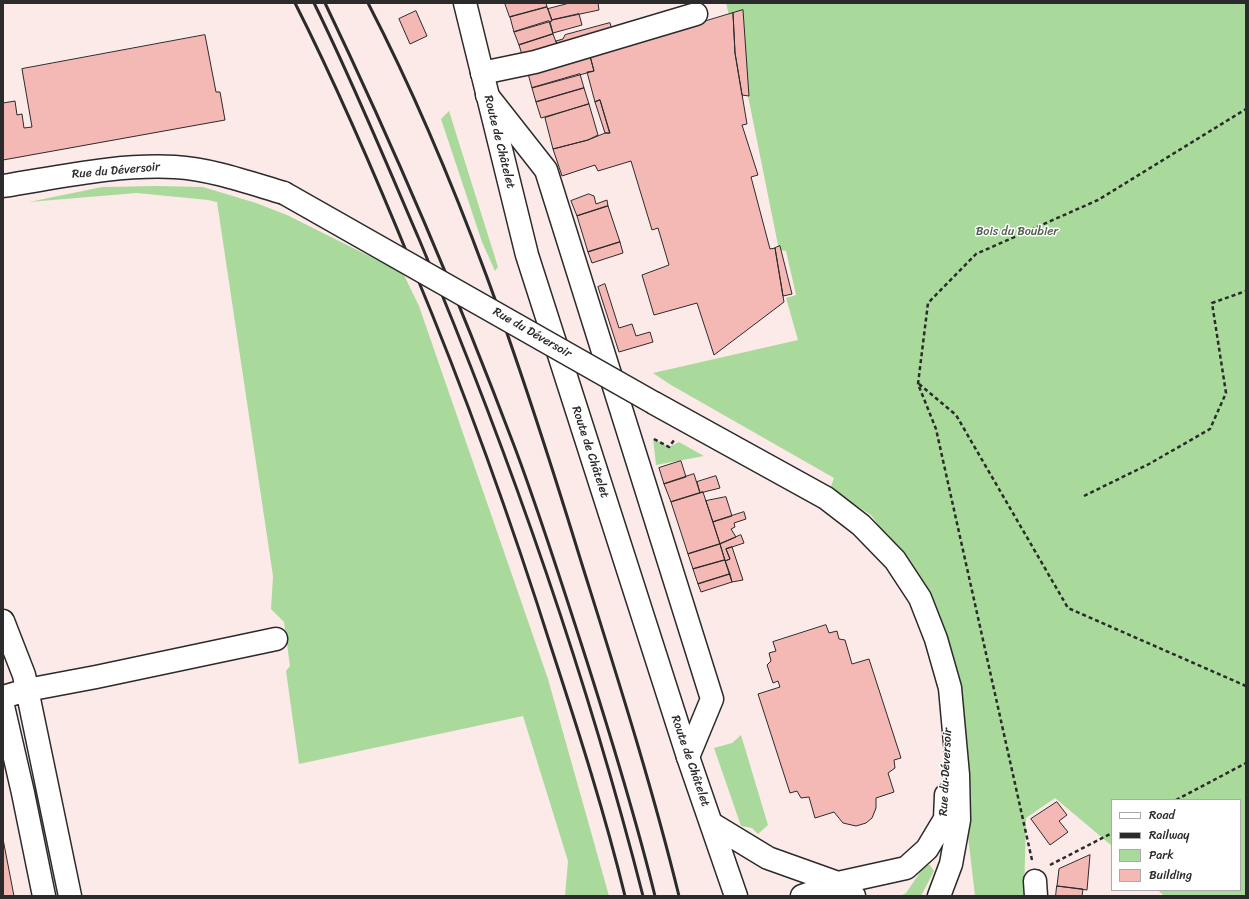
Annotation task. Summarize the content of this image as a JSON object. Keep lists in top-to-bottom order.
{
  "streets": {
    "main road": ["Route de Châtelet", "Rue du Déversoir"]
  },
  "parks": ["Bois du Boubier"],
  "legend": [
    "Road",
    "Railway",
    "Park",
    "Building"
  ]
}
